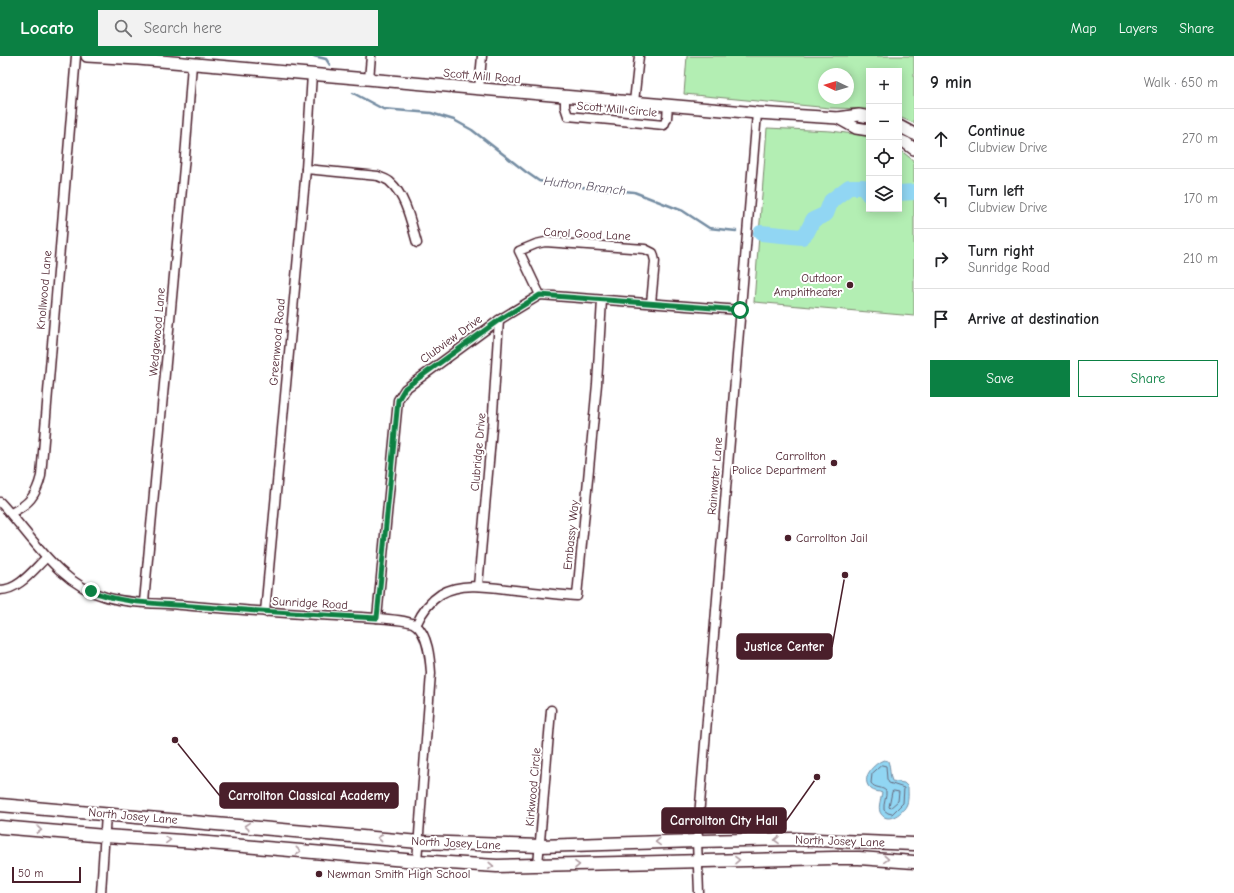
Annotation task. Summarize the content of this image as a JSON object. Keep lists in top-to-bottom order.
{
  "streets": {
    "main road": ["North Josey Lane"],
    "street": [
      "Scott Mill Road",
      "Scott Mill Circle",
      "Carol Good Lane",
      "Knollwood Lane",
      "Wedgewood Lane",
      "Clubview Drive",
      "Greenwood Road",
      "Clubridge Drive",
      "Rainwater Lane",
      "Embassy Way",
      "Sunridge Road",
      "Kirkwood Circle"
    ]
  },
  "crossings": [
    ["Scott Mill Road", "Scott Mill Circle"],
    ["Scott Mill Road", "Wedgewood Lane"],
    ["Scott Mill Road", "Greenwood Road"],
    ["Scott Mill Road", "Rainwater Lane"],
    ["Carol Good Lane", "Clubview Drive"],
    ["Knollwood Lane", "Sunridge Road"],
    ["Wedgewood Lane", "Sunridge Road"],
    ["Clubview Drive", "Clubridge Drive"],
    ["Clubview Drive", "Sunridge Road"],
    ["Greenwood Road", "Sunridge Road"],
    ["Clubridge Drive", "Embassy Way"],
    ["Rainwater Lane", "North Josey Lane"],
    ["Embassy Way", "Sunridge Road"],
    ["Kirkwood Circle", "North Josey Lane"]
  ],
  "water": ["Hutton Branch"],
  "places": [
    "Outdoor Amphitheater",
    "Carrollton Police Department",
    "Carrollton Jail",
    "Justice Center",
    "Carrollton Classical Academy",
    "Carrollton City Hall",
    "Newman Smith High School"
  ],
  "scale_bar": "50 m",
  "north": "left",
  "page": {
    "header": "Locato",
    "search": "Search here",
    "nav": ["Map", "Layers", "Share"],
    "heading": ["9 min", "Walk · 650 m"],
    "map_buttons": ["+", "−"],
    "list": [
      ["Continue", "Clubview Drive", "270 m"],
      ["Turn left", "Clubview Drive", "170 m"],
      ["Turn right", "Sunridge Road", "210 m"],
      "Arrive at destination"
    ],
    "buttons": ["Save", "Share"],
    "scale": "50 m"
  }
}
